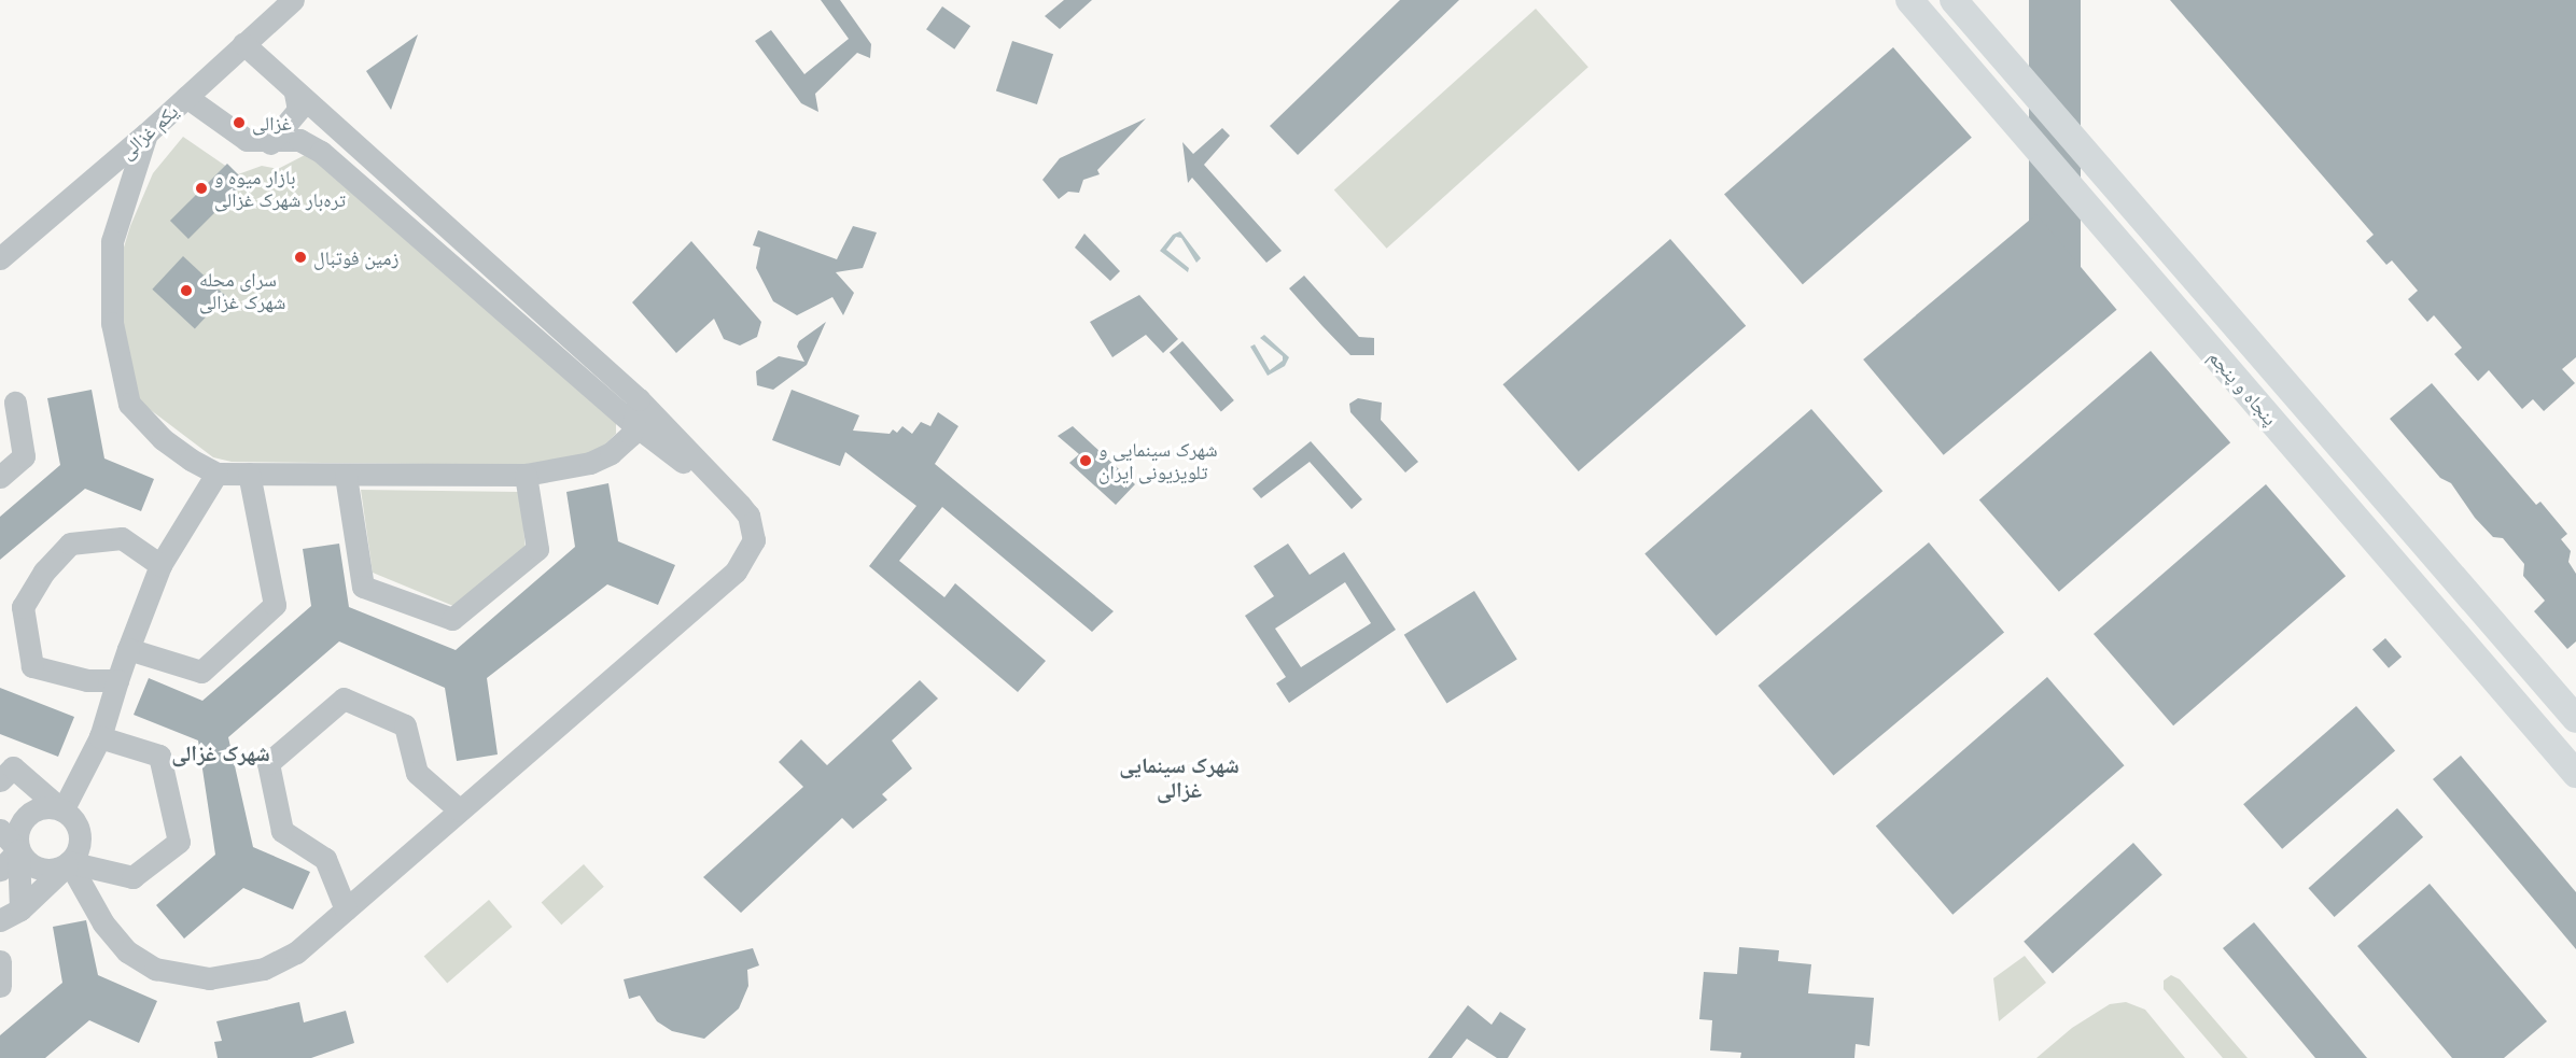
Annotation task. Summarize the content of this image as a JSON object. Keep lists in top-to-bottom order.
{
  "streets": {
    "main road": ["پنجاه و پنجم"],
    "street": ["یکم غزالی"]
  },
  "districts": ["شهرک غزالی", "شهرک سینمایی غزالی"],
  "places": [
    "غزالی",
    "بازار میوه و تره‌بار شهرک غزالی",
    "زمین فوتبال",
    "سرای محله شهرک غزالی",
    "شهرک سینمایی و تلویزیونی ایران"
  ]
}
